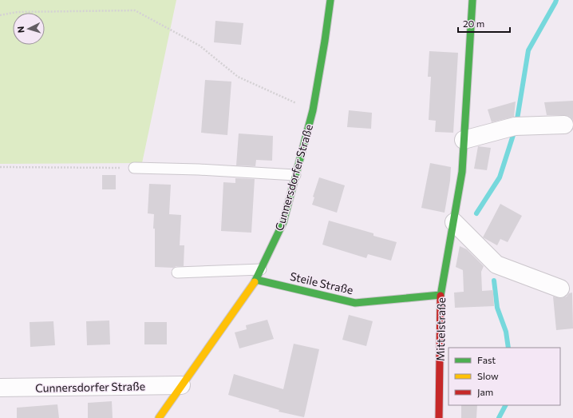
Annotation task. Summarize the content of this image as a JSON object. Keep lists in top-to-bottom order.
{
  "streets": {
    "street": ["Cunnersdorfer Straße", "Steile Straße", "Mittelstraße"]
  },
  "crossings": [
    ["Cunnersdorfer Straße", "Steile Straße"],
    ["Steile Straße", "Mittelstraße"]
  ],
  "legend": ["Fast", "Slow", "Jam"],
  "scale_bar": "20 m",
  "north": "left"
}
